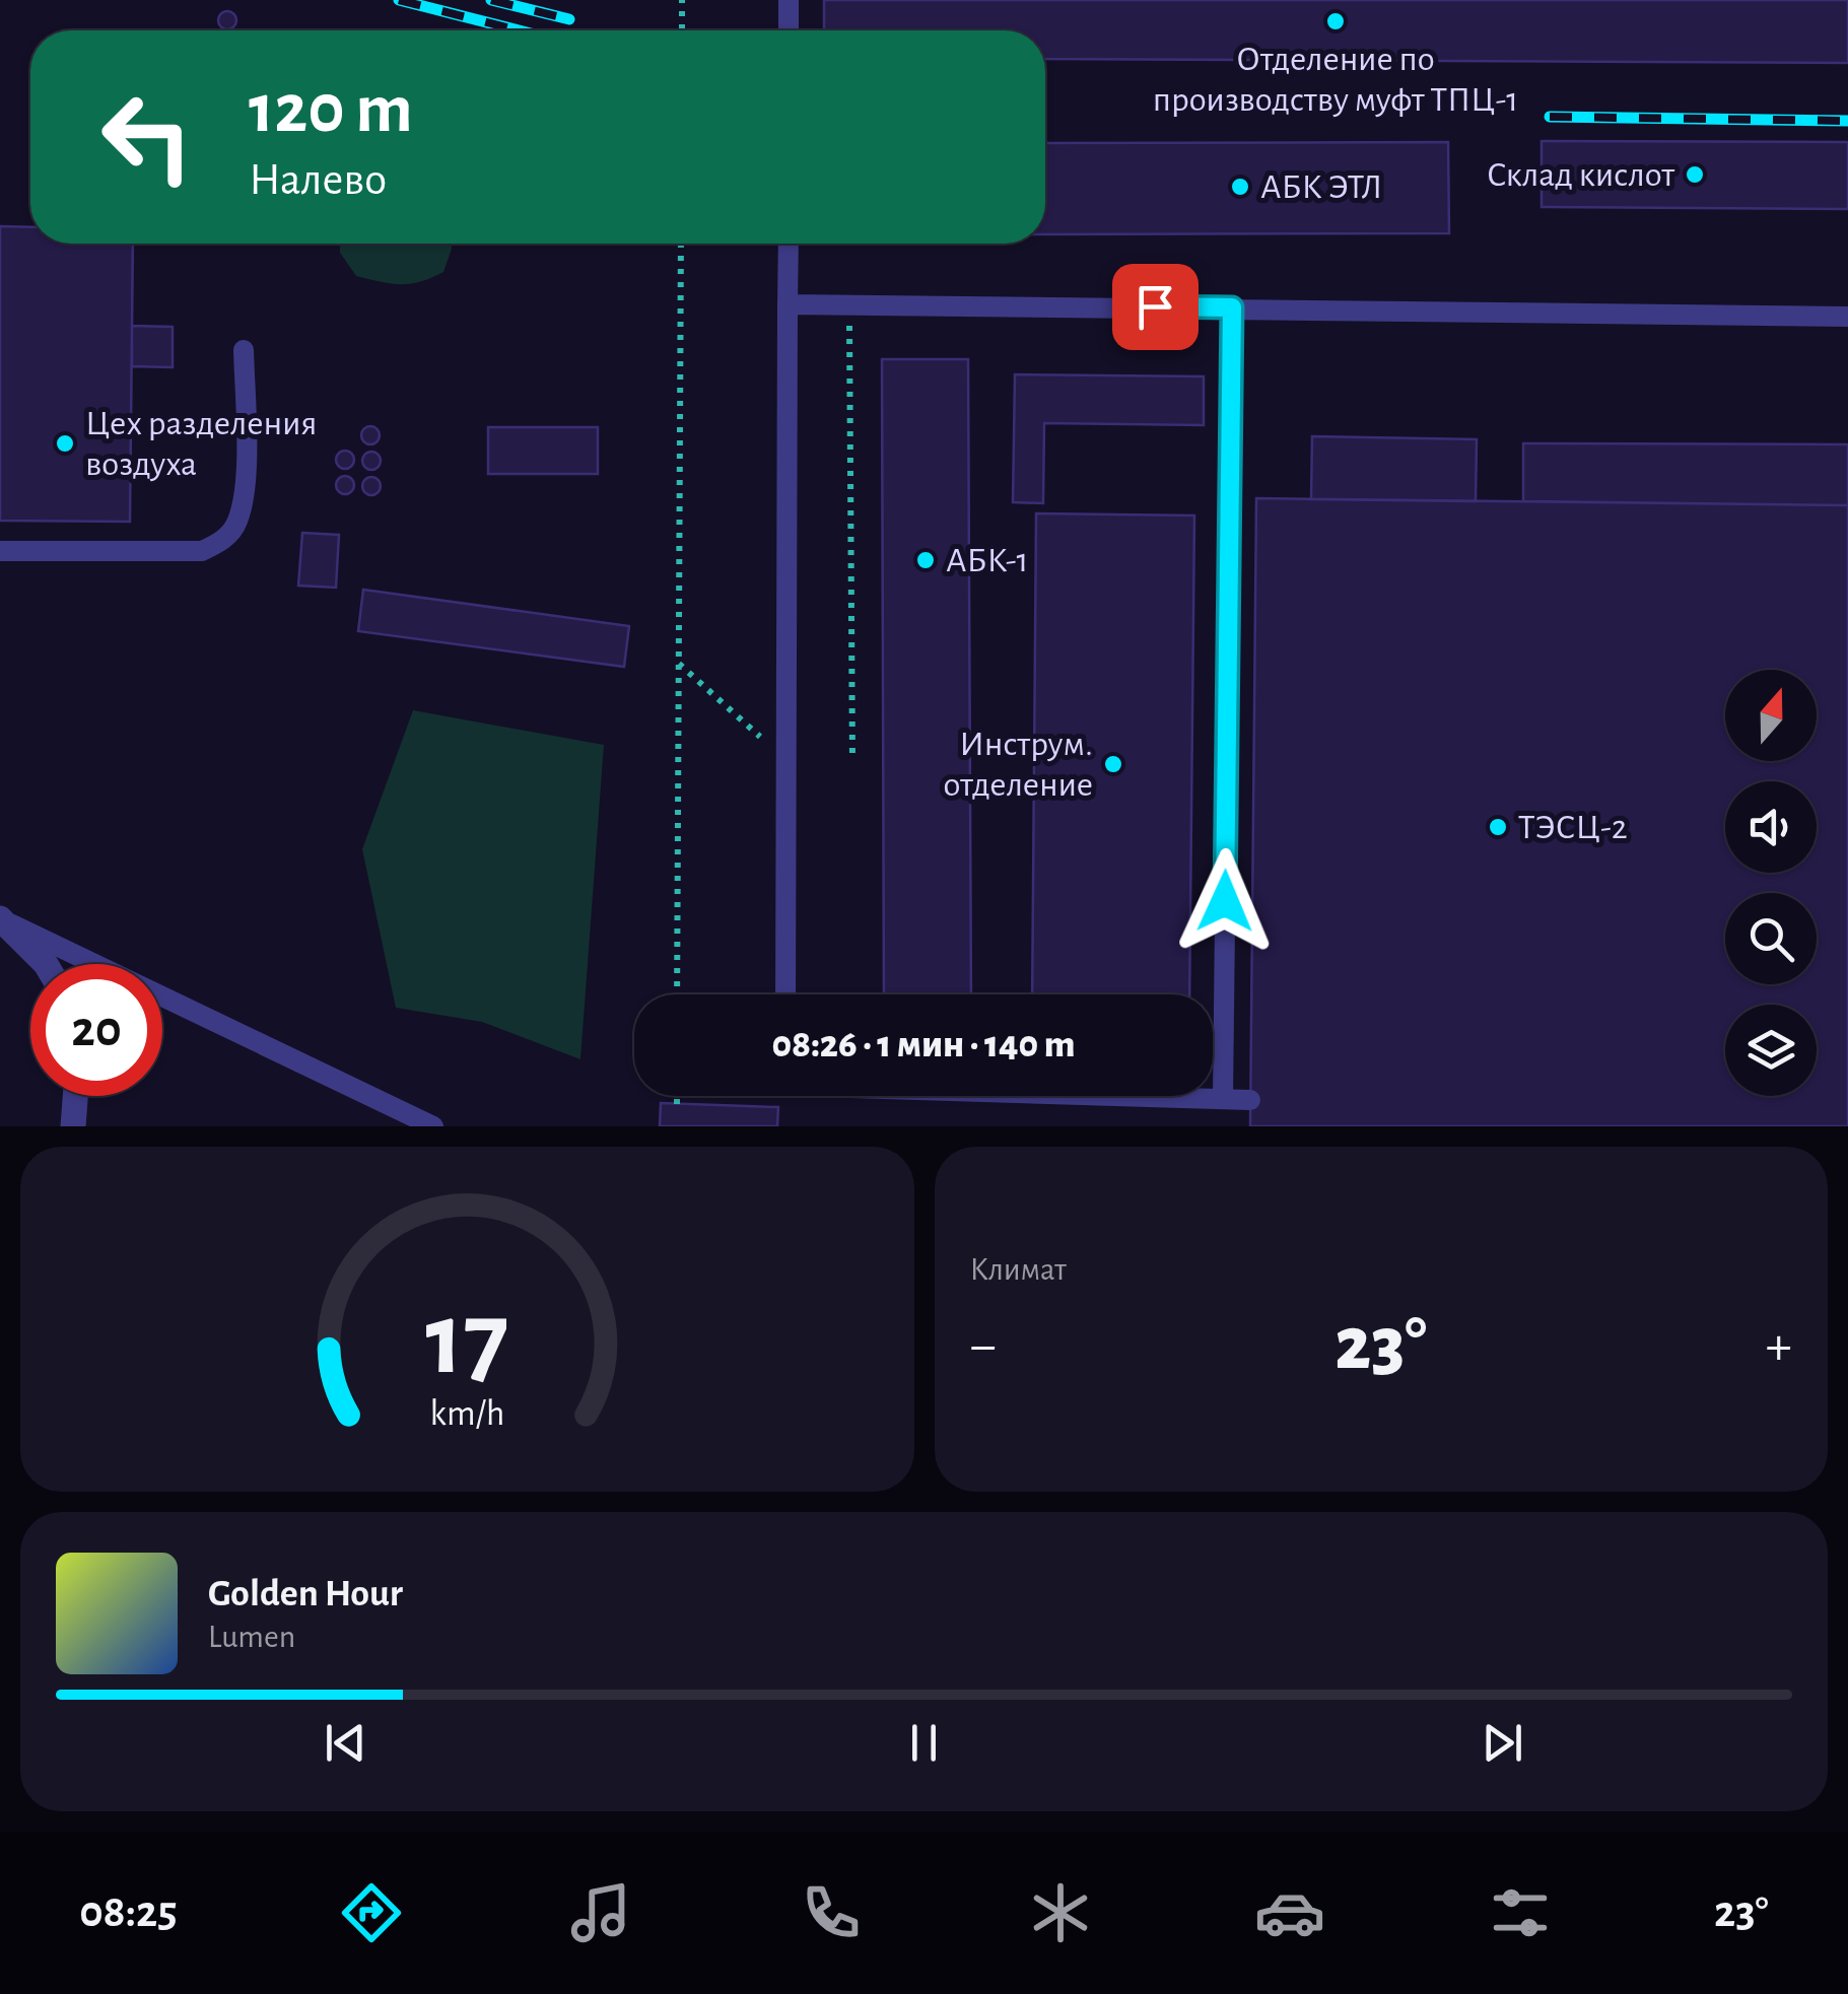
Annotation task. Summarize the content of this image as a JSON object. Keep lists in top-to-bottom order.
{
  "places": [
    "Отделение по производству муфт ТПЦ-1",
    "Склад кислот",
    "АБК ЭТЛ",
    "Цех разделения воздуха",
    "АБК-1",
    "Инструм. отделение",
    "ТЭСЦ-2"
  ],
  "north": "top",
  "page": {
    "turn": ["120 m", "Налево"],
    "limit": "20",
    "trip": "08:26 · 1 мин · 140 m",
    "tile": "Климат",
    "heat": ["−", "23°", "+"],
    "song": ["Golden Hour", "Lumen"],
    "tabs": ["08:25", "23°"],
    "gauge": ["17", "km/h"]
  }
}
